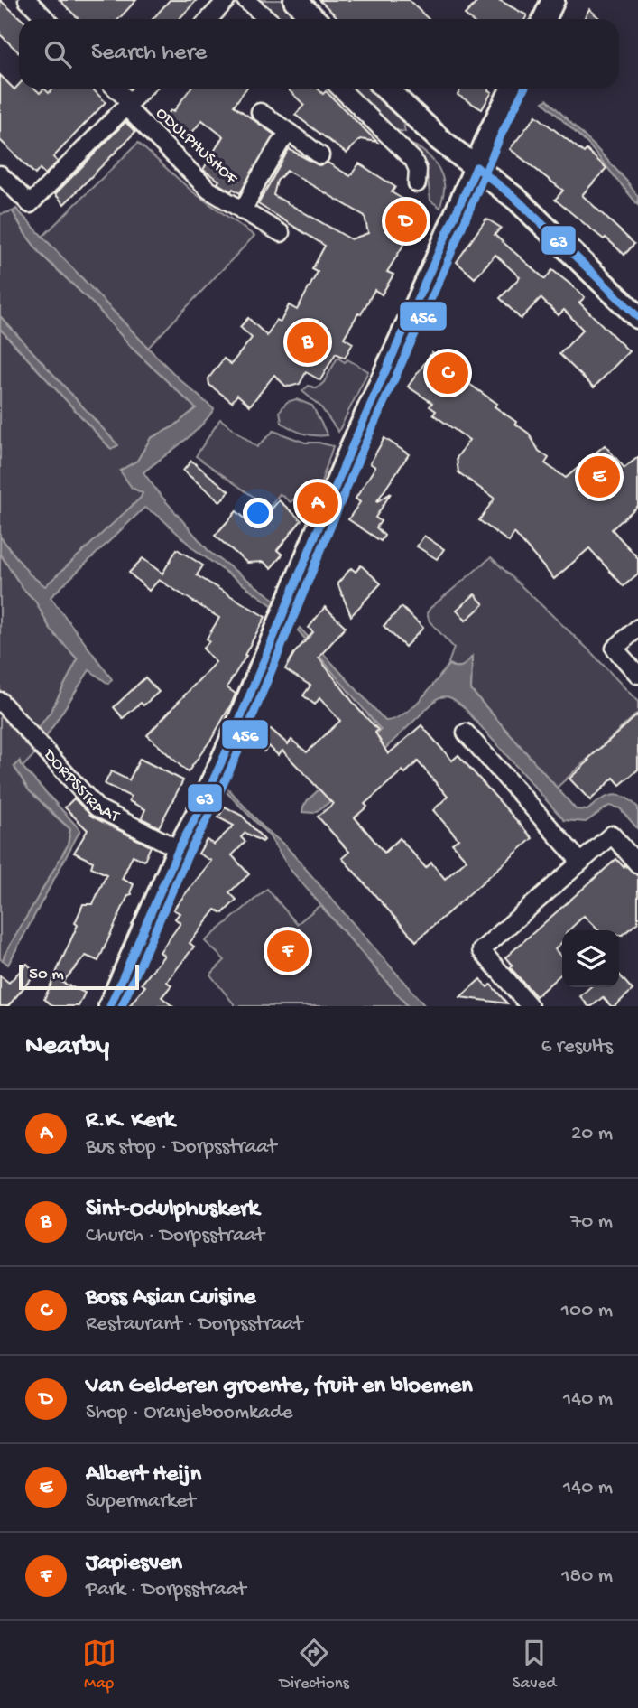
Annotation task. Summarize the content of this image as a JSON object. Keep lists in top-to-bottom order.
{
  "streets": {
    "street": ["ODULPHUSHOF", "DORPSSTRAAT"]
  },
  "lines": ["transit line 456", "transit line 63"],
  "scale_bar": "50 m",
  "page": {
    "search": "Search here",
    "pins": [
      "D",
      "B",
      "C",
      "E",
      "A",
      "F"
    ],
    "scale": "50 m",
    "heading": ["Nearby", "6 results"],
    "list": [
      {
        "mark": "A",
        "name": "R.K. Kerk",
        "note": "Bus stop · Dorpsstraat",
        "value": "20 m"
      },
      {
        "mark": "B",
        "name": "Sint-Odulphuskerk",
        "note": "Church · Dorpsstraat",
        "value": "70 m"
      },
      {
        "mark": "C",
        "name": "Boss Asian Cuisine",
        "note": "Restaurant · Dorpsstraat",
        "value": "100 m"
      },
      {
        "mark": "D",
        "name": "Van Gelderen groente, fruit en bloemen",
        "note": "Shop · Oranjeboomkade",
        "value": "140 m"
      },
      {
        "mark": "E",
        "name": "Albert Heijn",
        "note": "Supermarket",
        "value": "140 m"
      },
      {
        "mark": "F",
        "name": "Japiesven",
        "note": "Park · Dorpsstraat",
        "value": "180 m"
      }
    ],
    "nav": ["Map", "Directions", "Saved"]
  }
}
